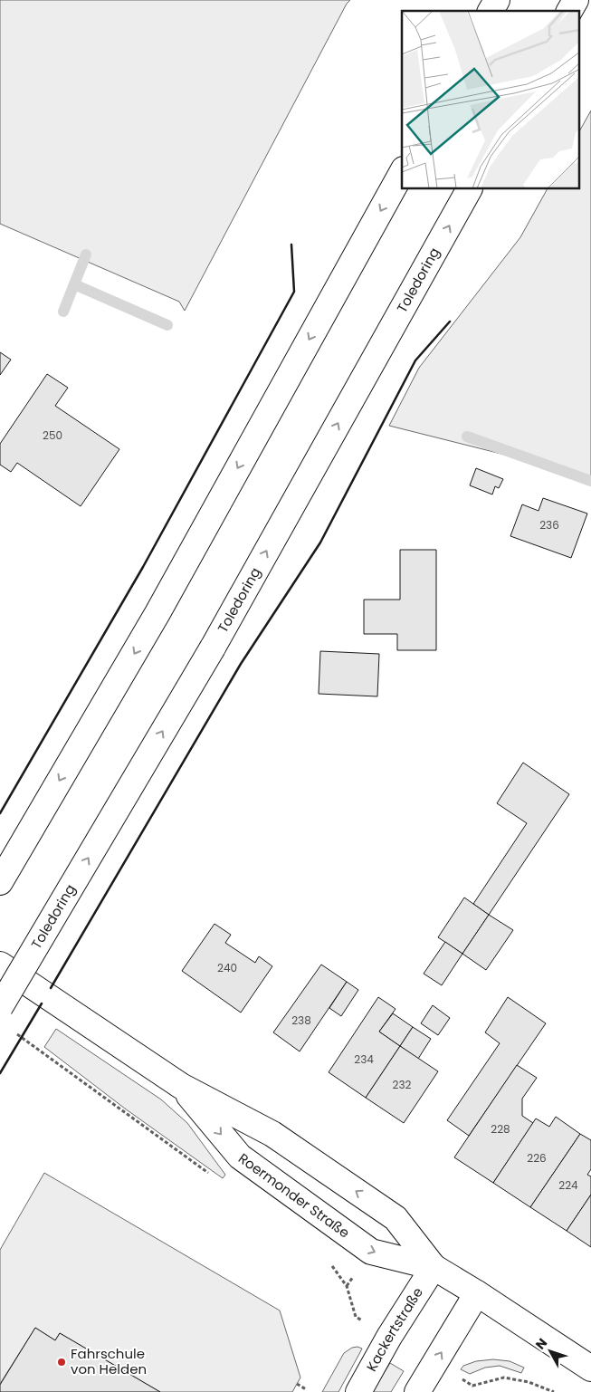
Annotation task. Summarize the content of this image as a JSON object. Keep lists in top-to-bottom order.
{
  "streets": {
    "main road": ["Toledoring", "Roermonder Straße", "Kackertstraße"]
  },
  "crossings": [
    ["Roermonder Straße", "Kackertstraße"]
  ],
  "places": ["Fahrschule von Helden"],
  "house_numbers": [
    "250",
    "236",
    "240",
    "238",
    "234",
    "232",
    "228",
    "226",
    "224"
  ],
  "north": "top left"
}
